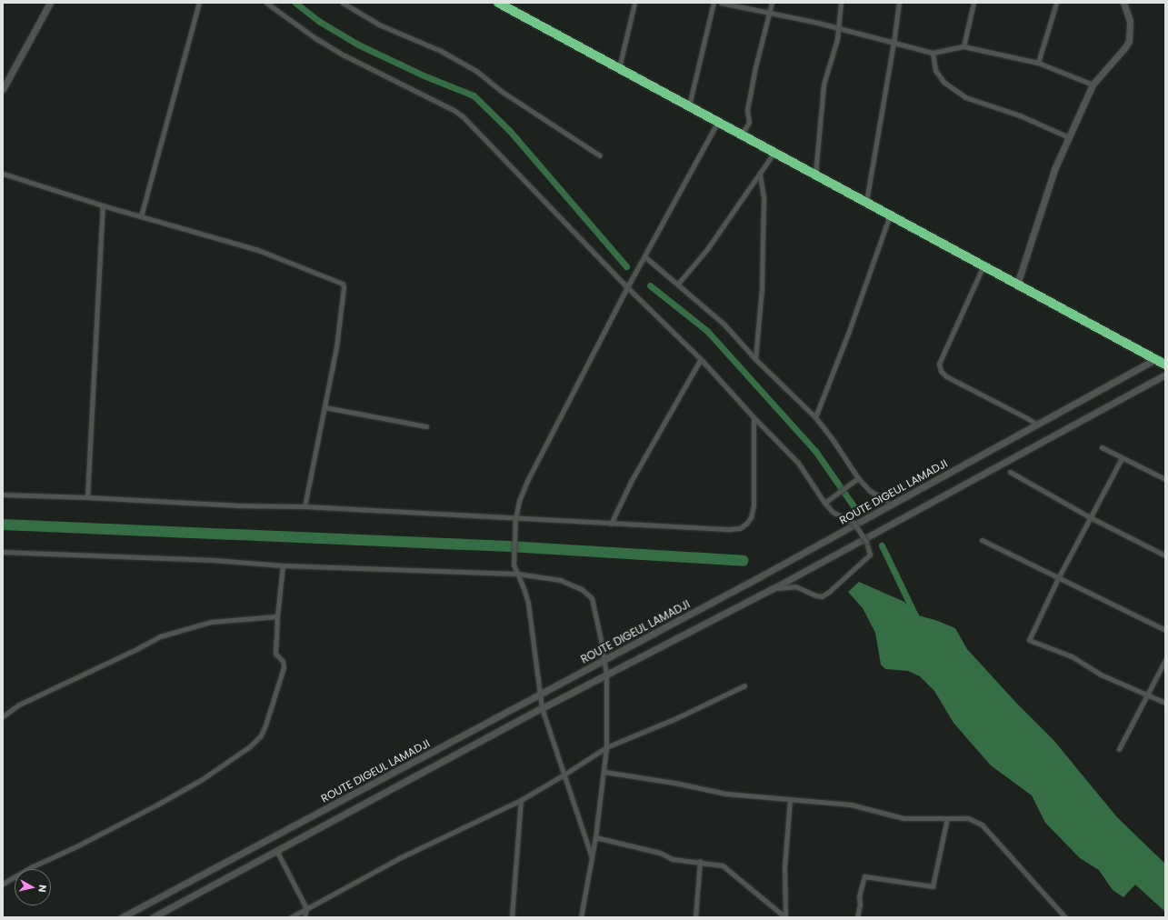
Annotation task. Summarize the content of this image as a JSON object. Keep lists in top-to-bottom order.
{
  "streets": {
    "main road": ["ROUTE DIGEUL LAMADJI"]
  },
  "north": "right"
}
